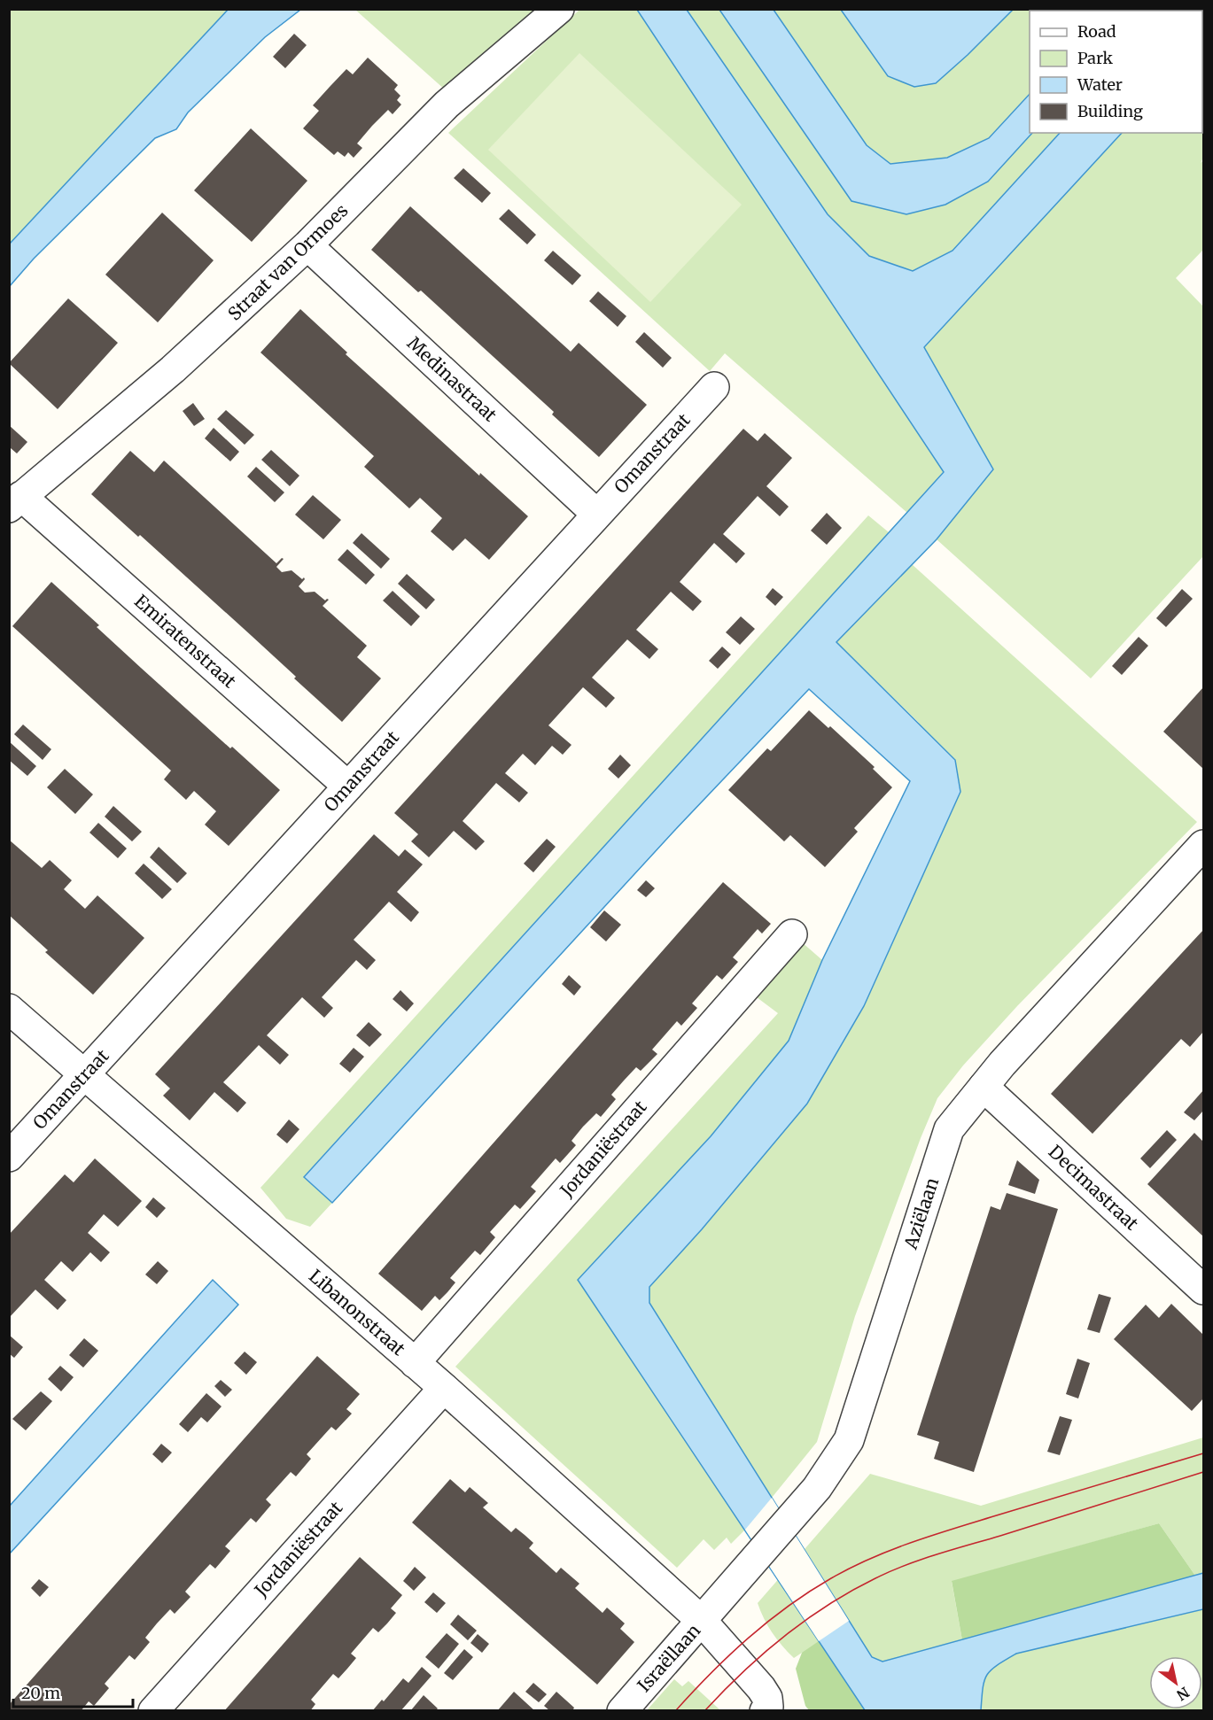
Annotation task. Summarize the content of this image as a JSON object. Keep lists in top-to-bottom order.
{
  "streets": {
    "street": [
      "Straat van Ormoes",
      "Medinastraat",
      "Omanstraat",
      "Emiratenstraat",
      "Jordaniëstraat",
      "Decimastraat",
      "Aziëlaan",
      "Libanonstraat",
      "Israëllaan"
    ]
  },
  "crossings": [
    ["Straat van Ormoes", "Medinastraat"],
    ["Straat van Ormoes", "Emiratenstraat"],
    ["Medinastraat", "Omanstraat"],
    ["Omanstraat", "Emiratenstraat"],
    ["Omanstraat", "Libanonstraat"],
    ["Jordaniëstraat", "Libanonstraat"],
    ["Decimastraat", "Aziëlaan"],
    ["Aziëlaan", "Libanonstraat"],
    ["Aziëlaan", "Israëllaan"],
    ["Libanonstraat", "Israëllaan"]
  ],
  "legend": [
    "Road",
    "Park",
    "Water",
    "Building"
  ],
  "scale_bar": "20 m",
  "north": "bottom right"
}
